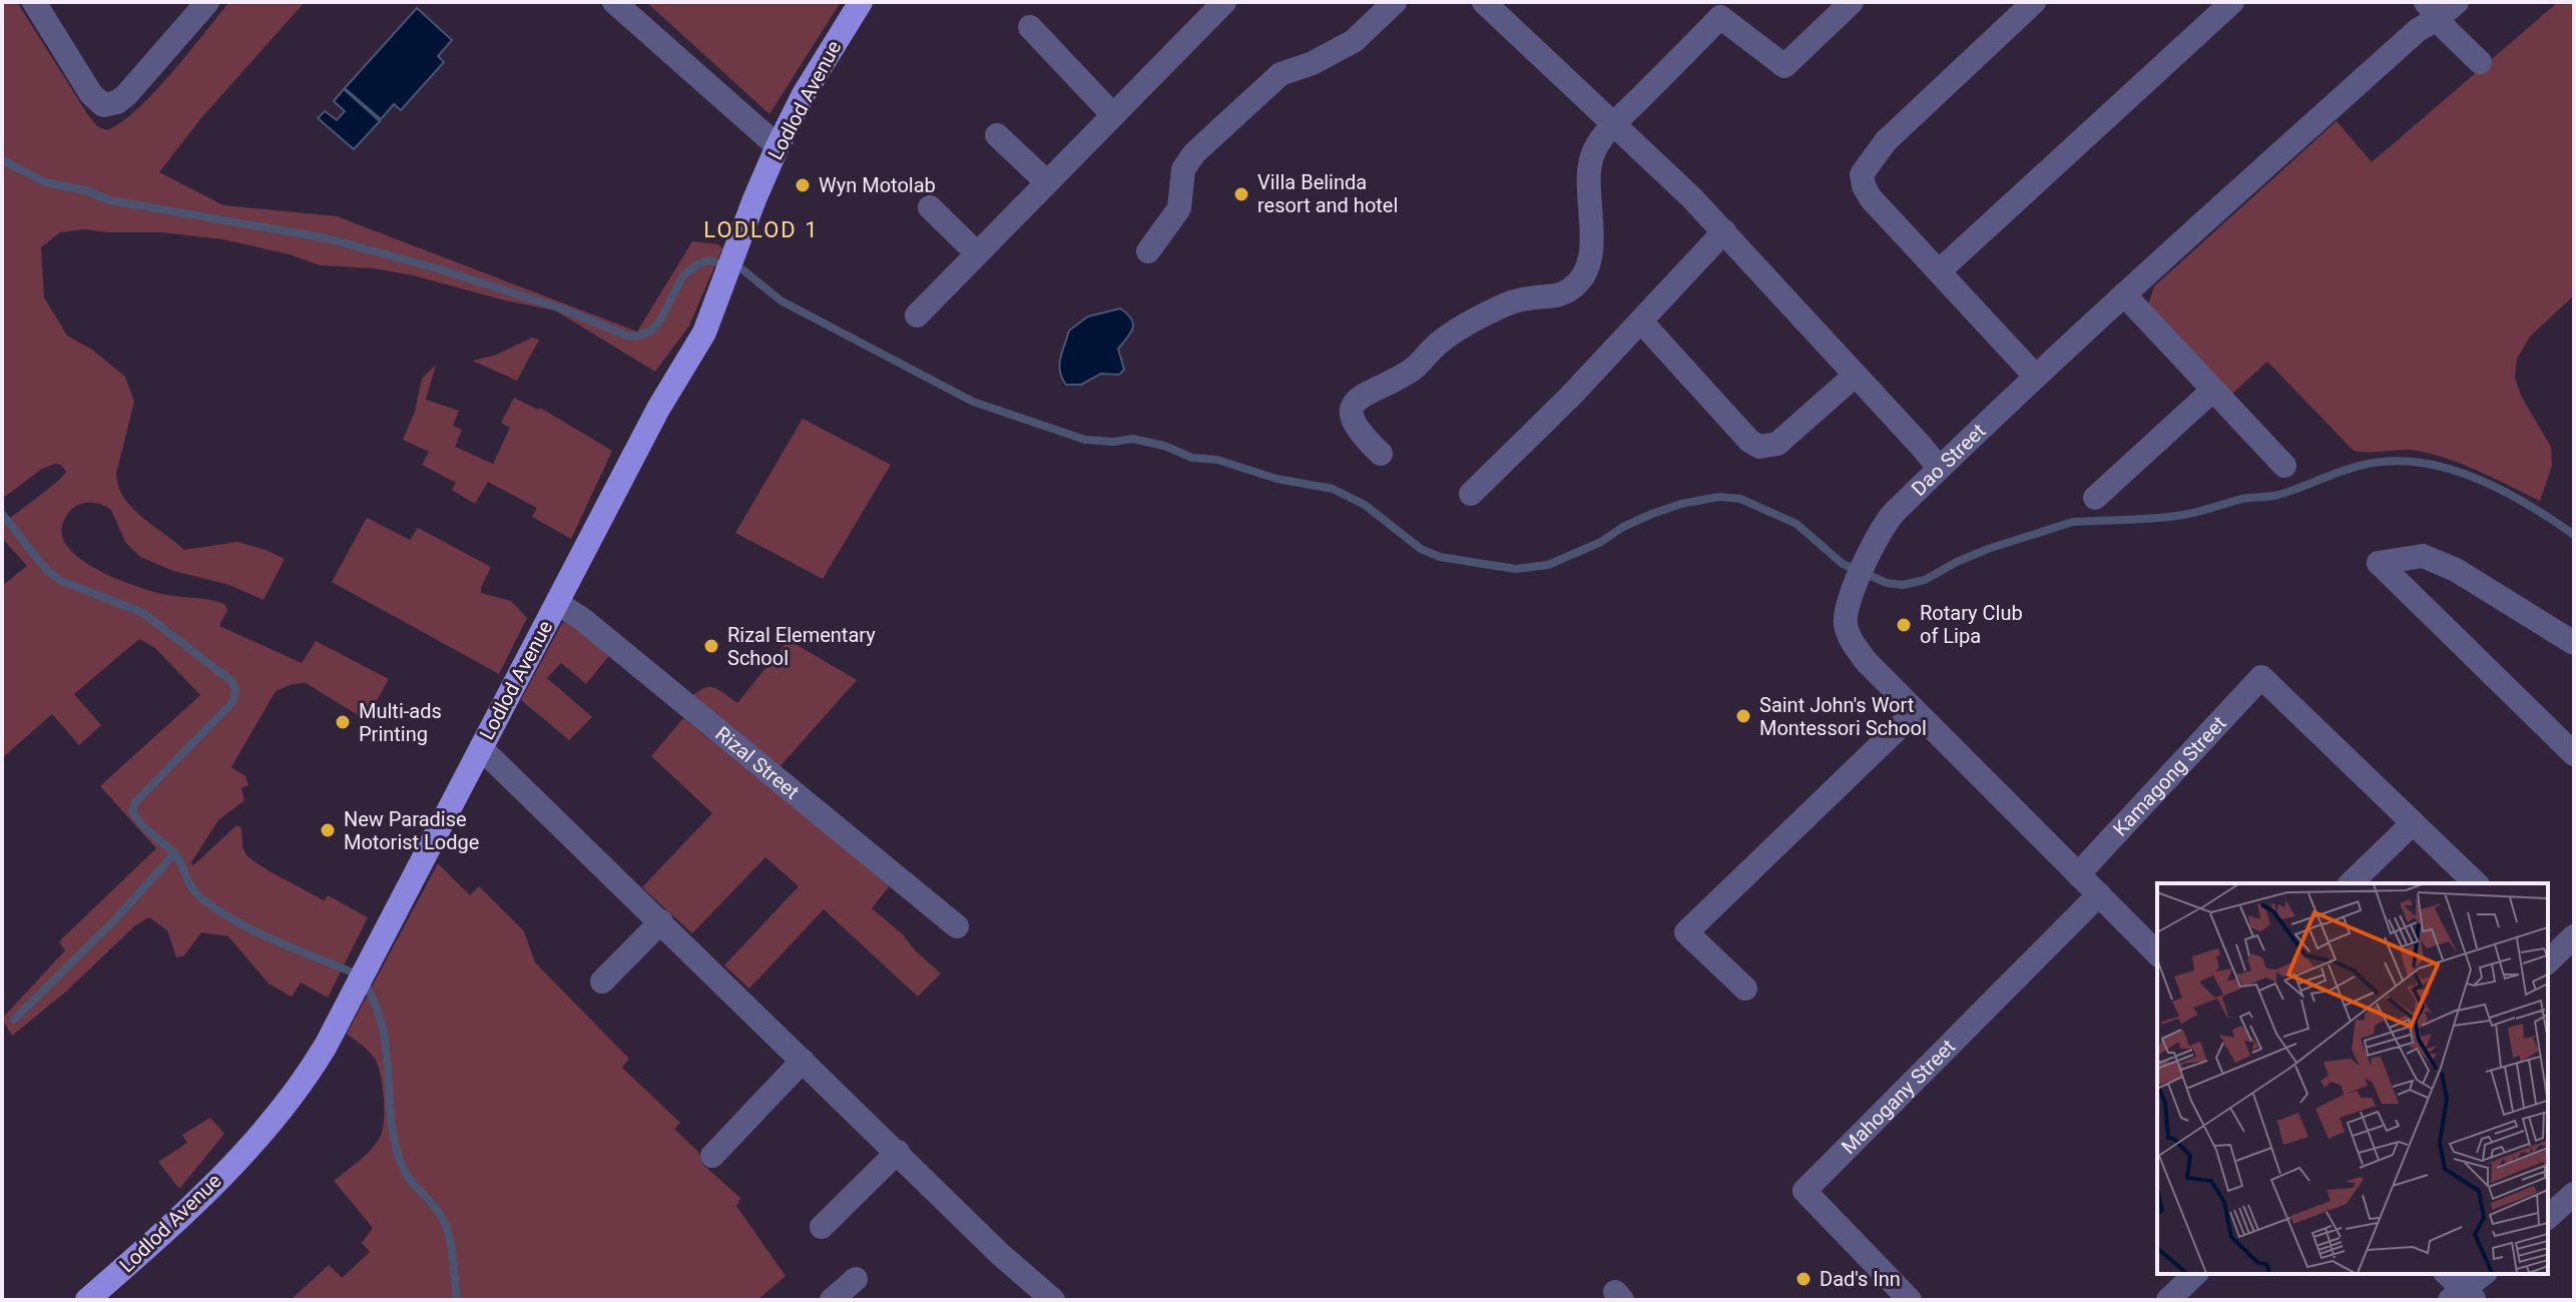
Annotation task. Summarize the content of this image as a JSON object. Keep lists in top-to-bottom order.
{
  "streets": {
    "main road": ["Lodlod Avenue"],
    "street": [
      "Dao Street",
      "Rizal Street",
      "Kamagong Street",
      "Mahogany Street"
    ]
  },
  "crossings": [
    ["Lodlod Avenue", "Rizal Street"],
    ["Dao Street", "Kamagong Street"],
    ["Dao Street", "Mahogany Street"]
  ],
  "districts": ["LODLOD 1"],
  "places": [
    "Wyn Motolab",
    "Villa Belinda resort and hotel",
    "Rotary Club of Lipa",
    "Rizal Elementary School",
    "Saint John's Wort Montessori School",
    "Multi-ads Printing",
    "New Paradise Motorist Lodge",
    "Dad's Inn"
  ]
}
